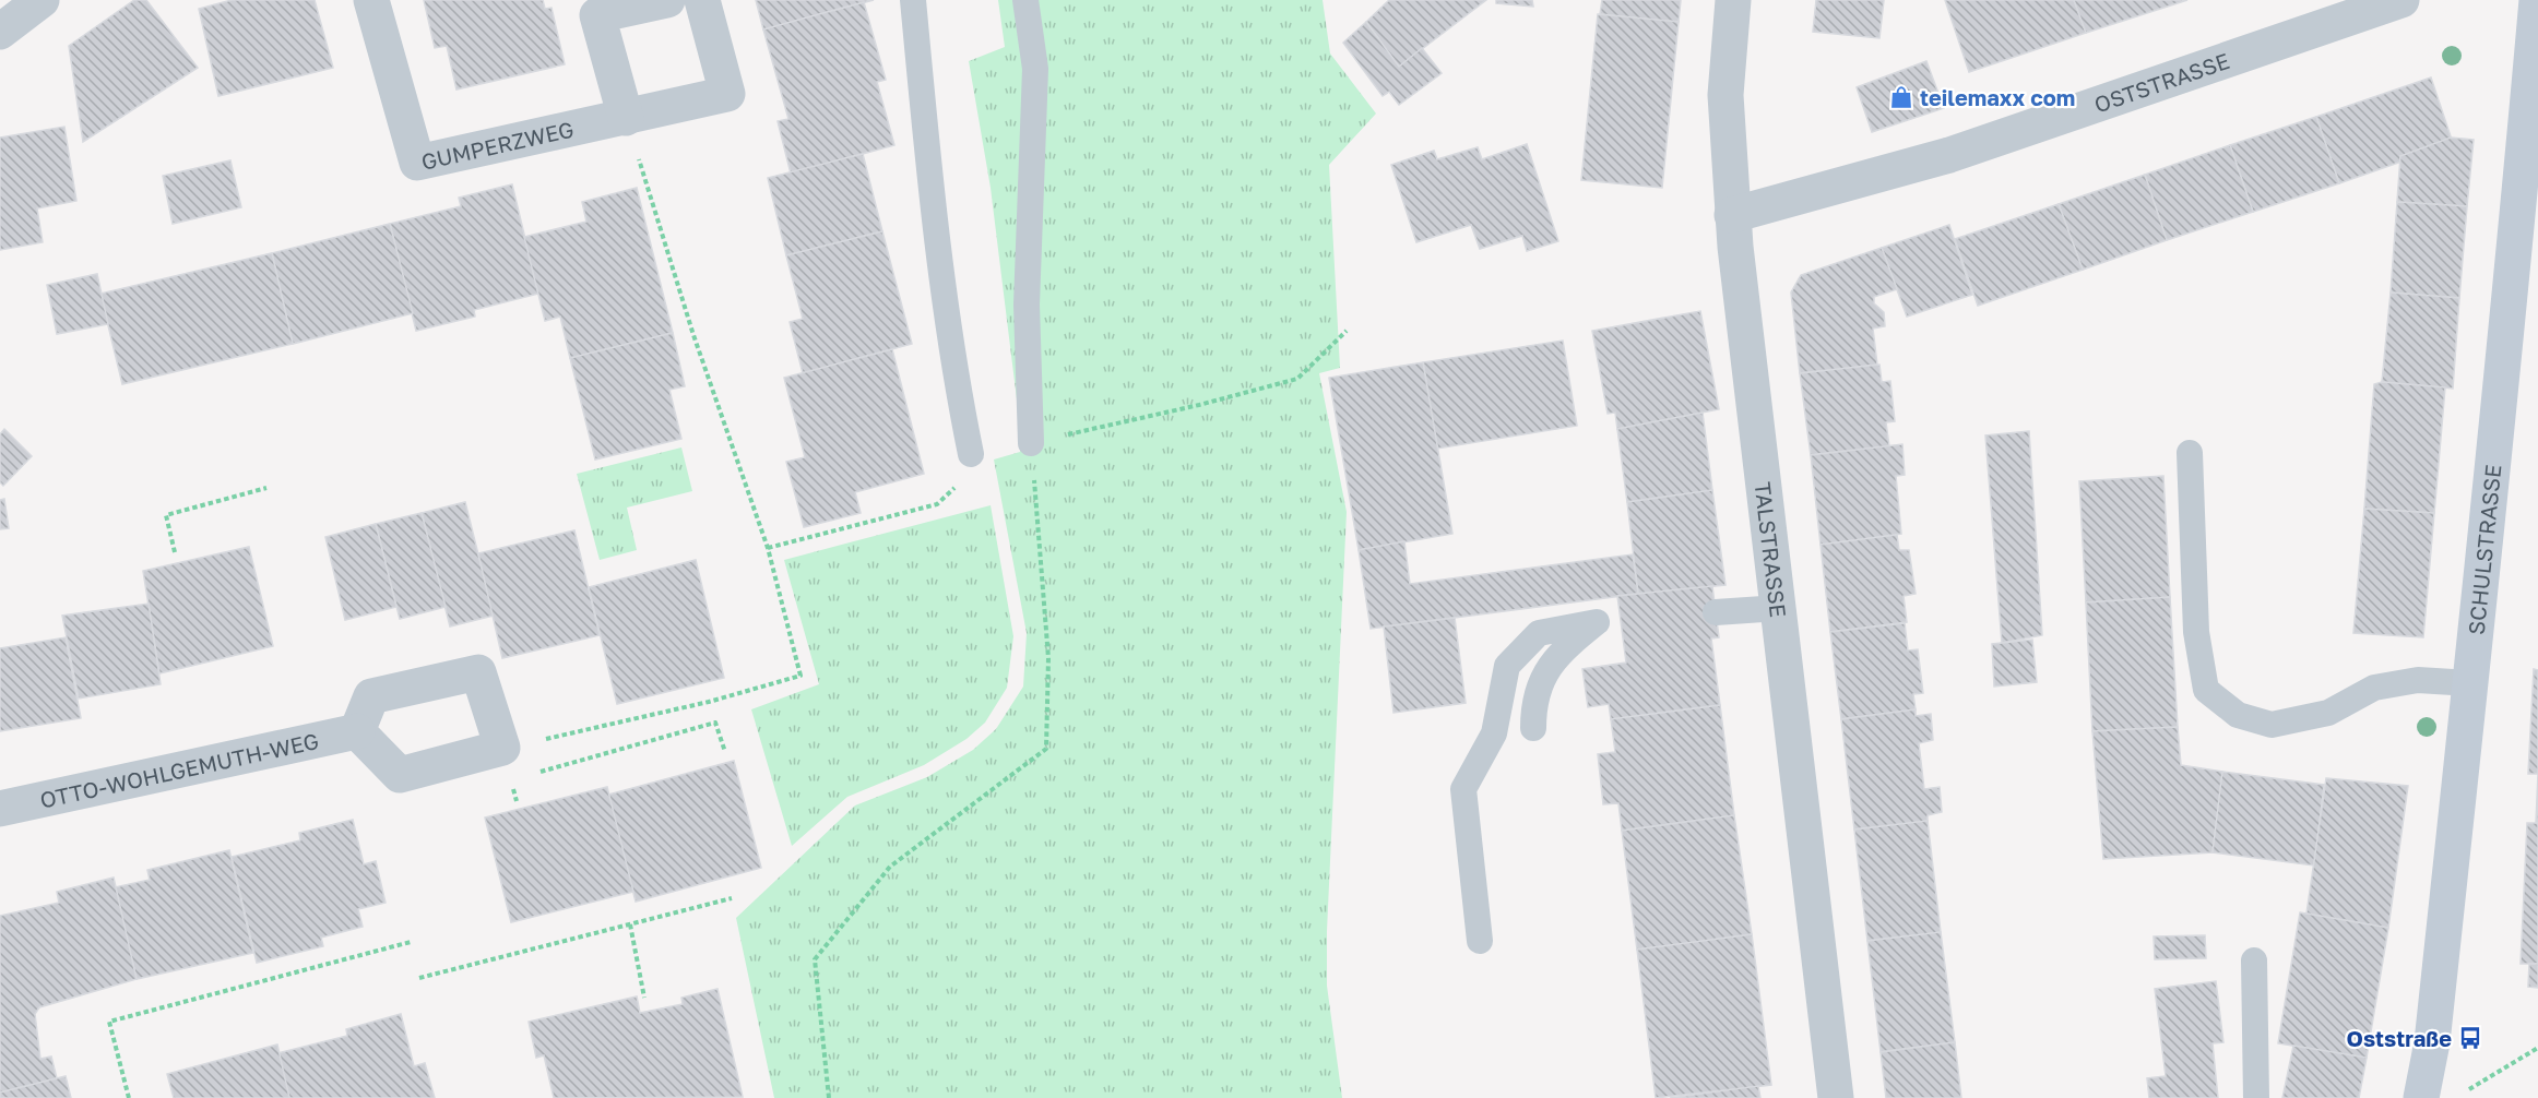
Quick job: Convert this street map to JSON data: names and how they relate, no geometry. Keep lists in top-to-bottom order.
{
  "streets": {
    "main road": ["SCHULSTRASSE"],
    "street": [
      "OSTSTRASSE",
      "GUMPERZWEG",
      "TALSTRASSE",
      "OTTO-WOHLGEMUTH-WEG"
    ]
  },
  "crossings": [
    ["OSTSTRASSE", "TALSTRASSE"]
  ],
  "places": {
    "shop": ["teilemaxx com"],
    "bus stop": ["Oststraße"]
  }
}
